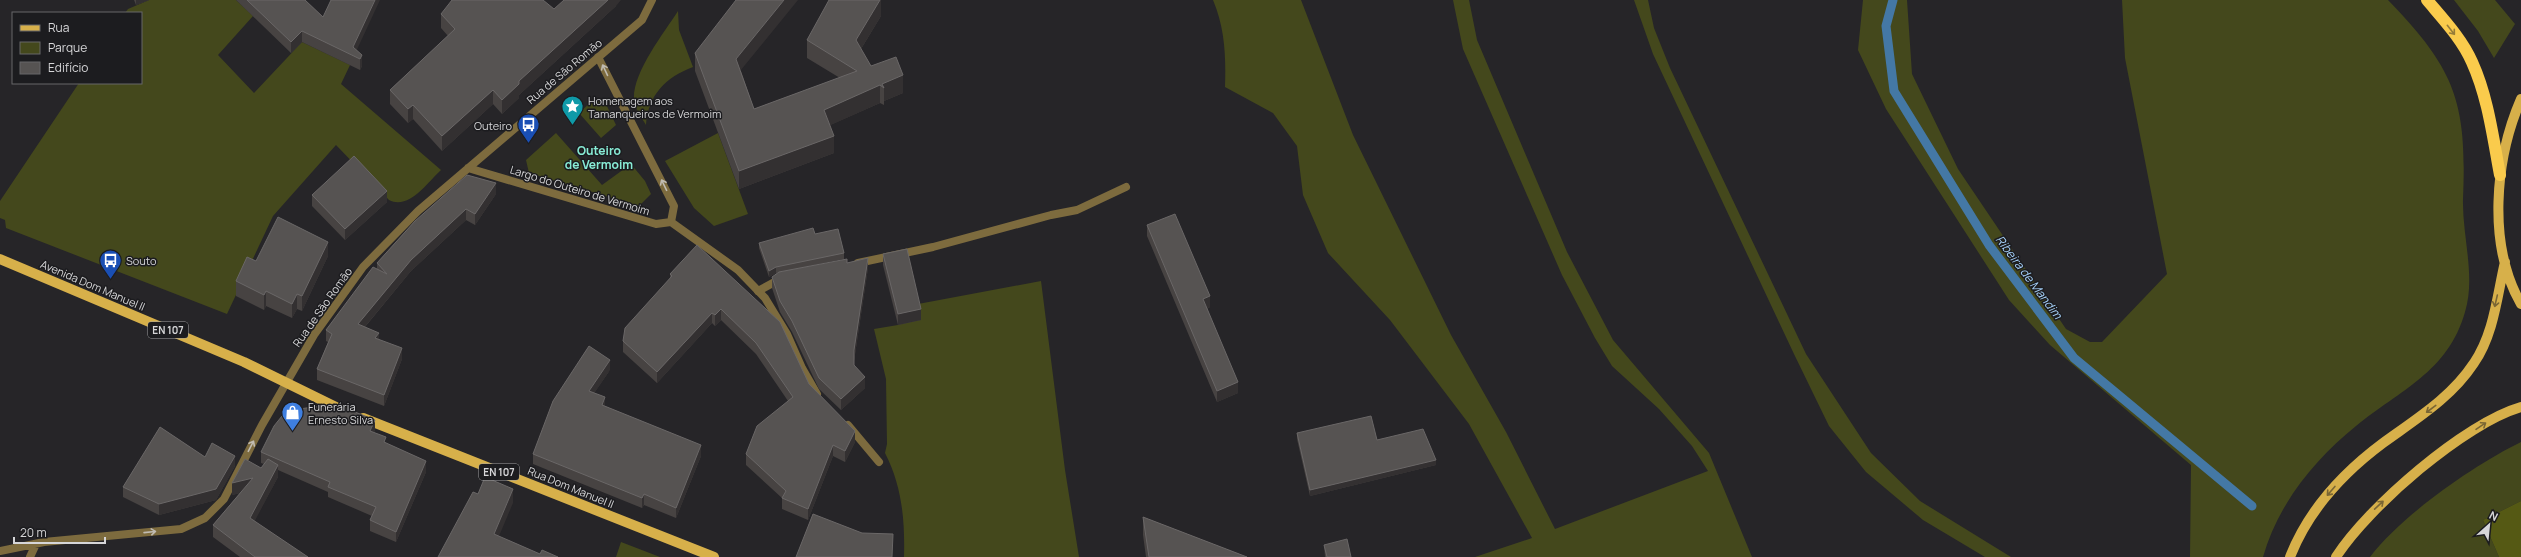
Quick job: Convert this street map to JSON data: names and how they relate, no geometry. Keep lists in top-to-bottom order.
{
  "streets": {
    "main road": ["Avenida Dom Manuel II", "EN 107", "Rua Dom Manuel II"],
    "street": ["Rua de São Romão", "Largo do Outeiro de Vermoim"]
  },
  "crossings": [
    ["Rua de São Romão", "Largo do Outeiro de Vermoim"],
    ["Rua de São Romão", "Avenida Dom Manuel II"],
    ["Rua de São Romão", "Rua Dom Manuel II"],
    ["Avenida Dom Manuel II", "Rua Dom Manuel II"]
  ],
  "districts": ["Outeiro de Vermoim"],
  "water": ["Ribeira de Mandim"],
  "places": {
    "place": ["Homenagem aos Tamanqueiros de Vermoim"],
    "bus stop": ["Outeiro", "Souto"],
    "shop": ["Funerária Ernesto Silva"]
  },
  "legend": ["Rua", "Parque", "Edifício"],
  "scale_bar": "20 m",
  "north": "top right"
}
